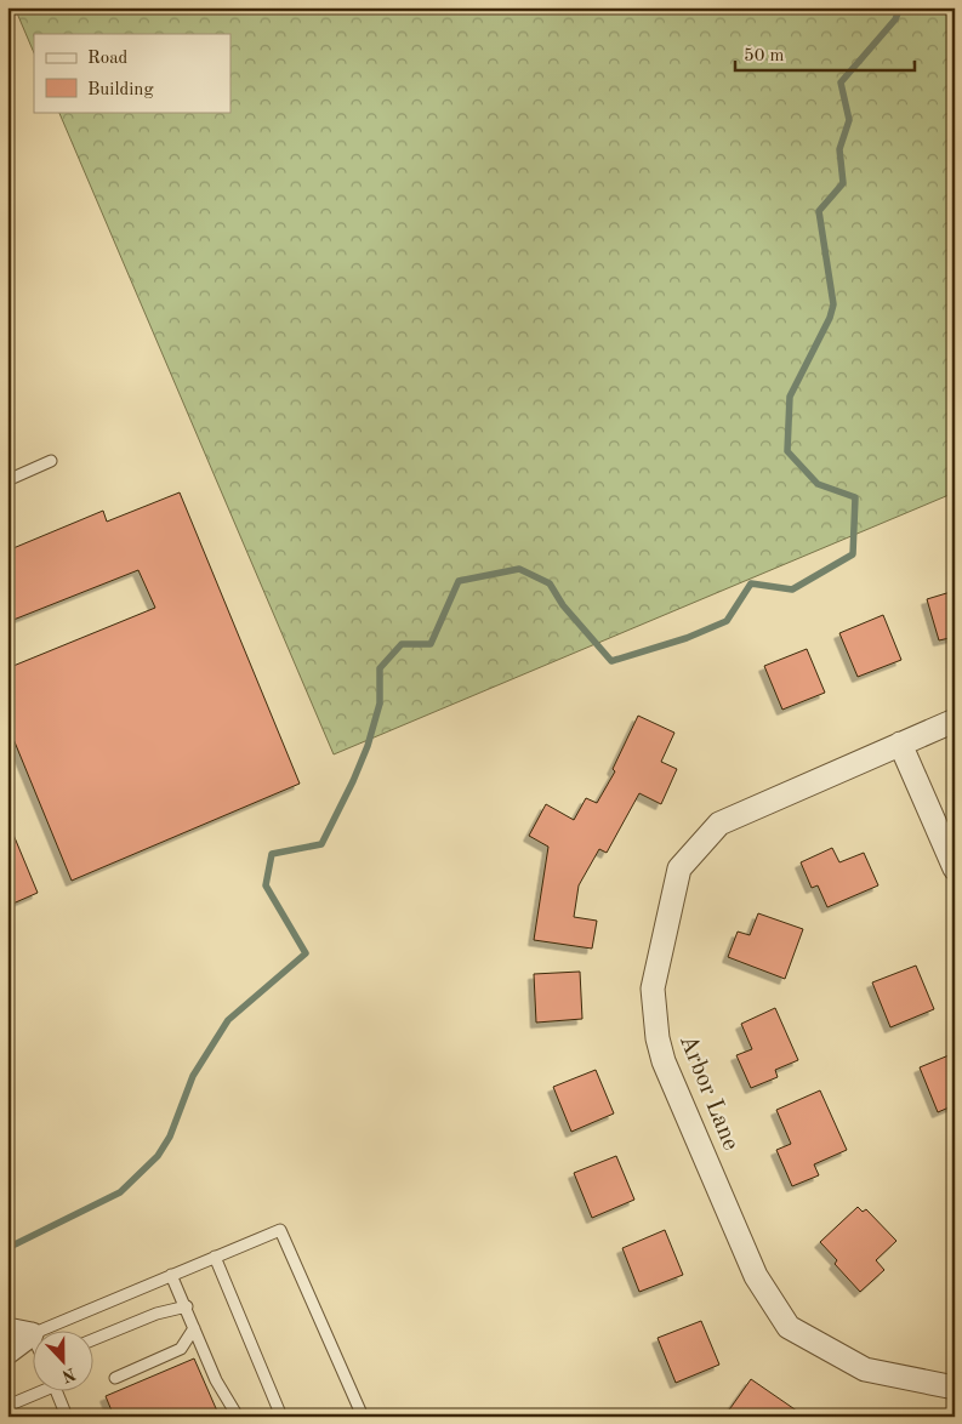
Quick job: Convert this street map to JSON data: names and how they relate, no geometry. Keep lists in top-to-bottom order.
{
  "streets": {
    "street": ["Arbor Lane"]
  },
  "legend": ["Road", "Building"],
  "scale_bar": "50 m",
  "north": "bottom"
}
